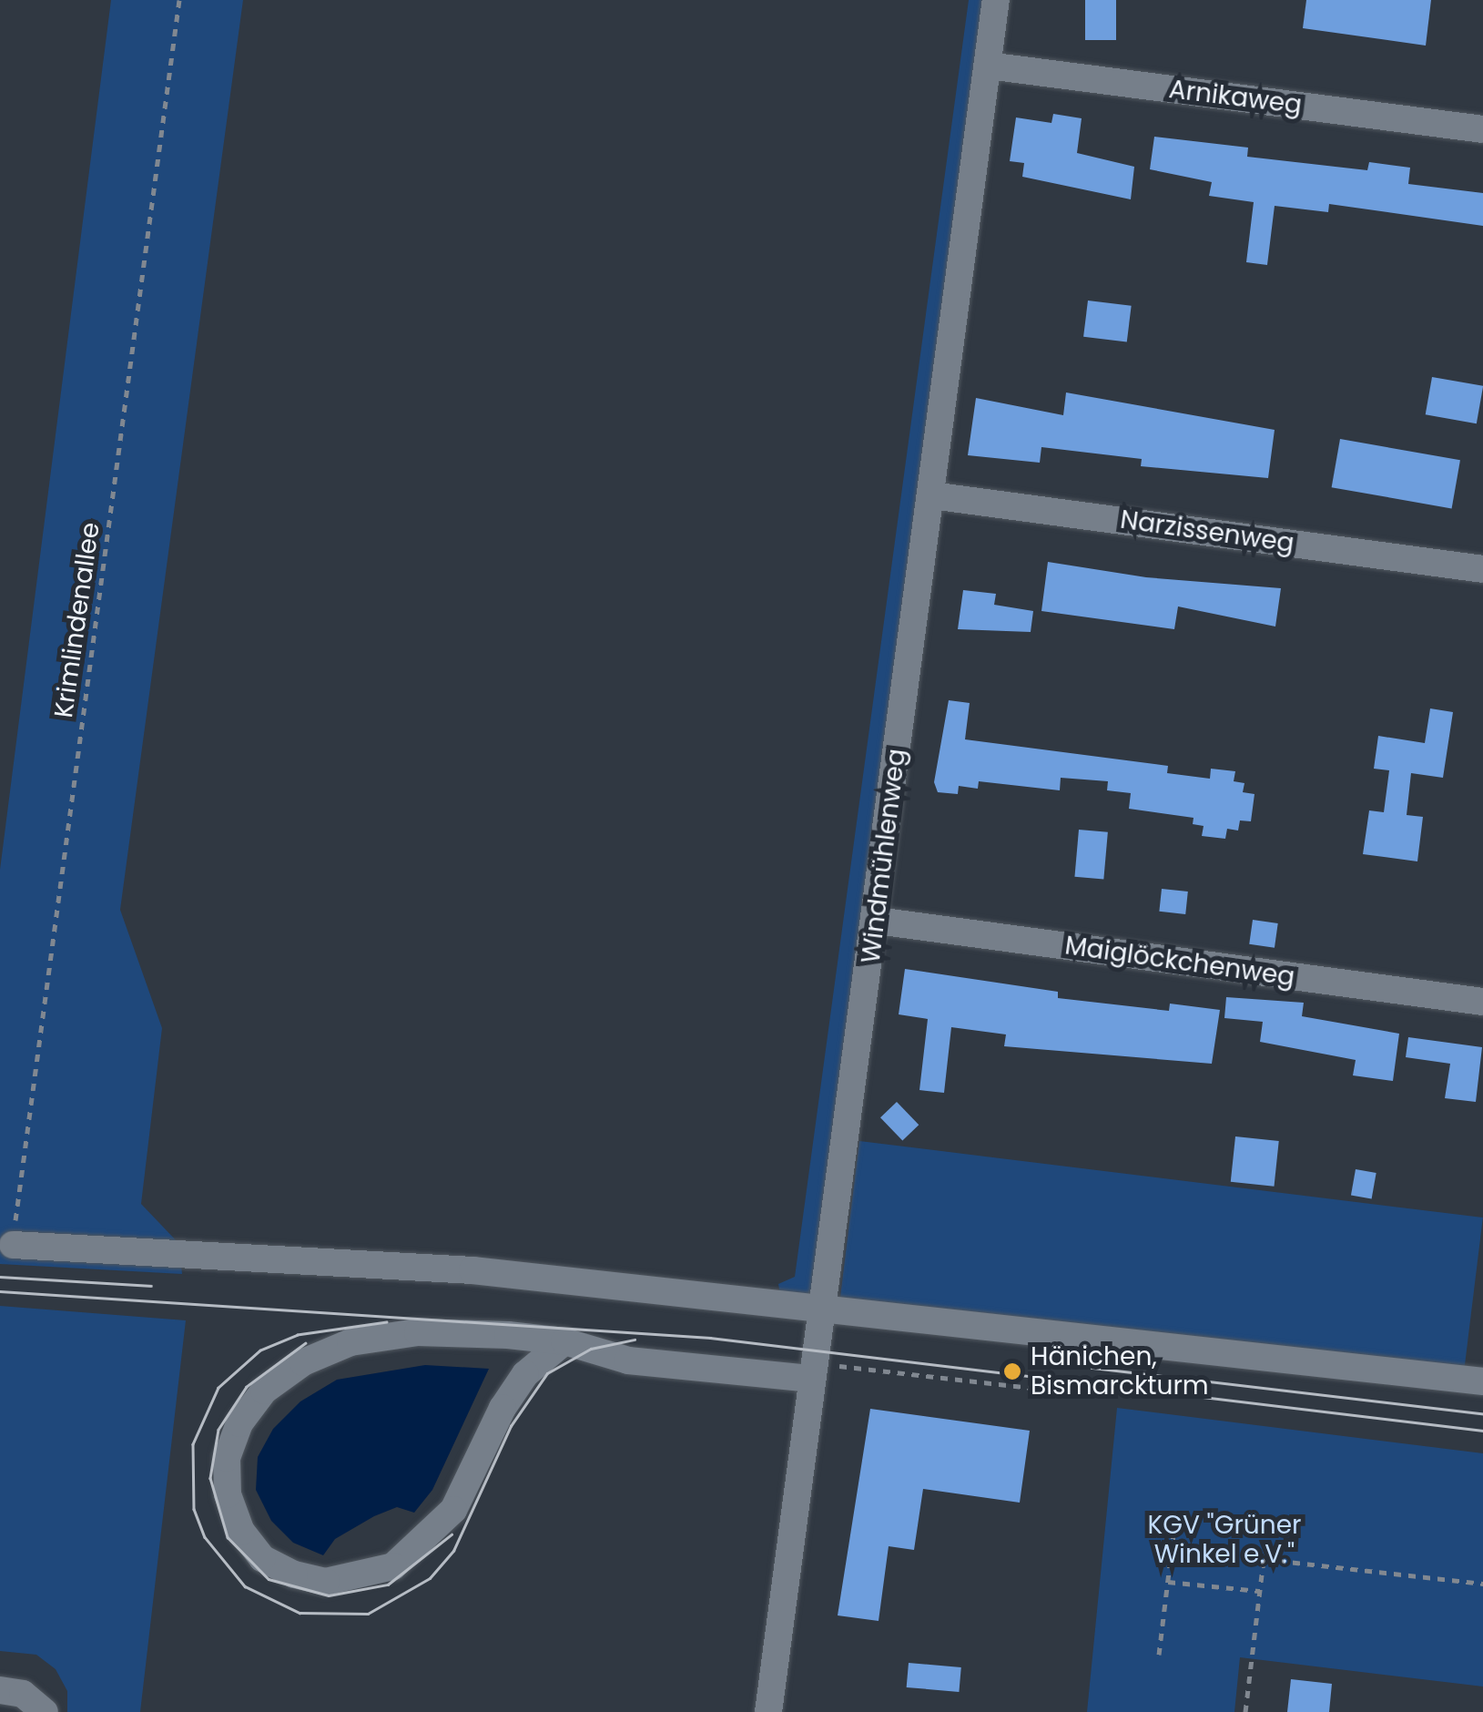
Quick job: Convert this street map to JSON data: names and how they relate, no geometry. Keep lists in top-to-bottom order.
{
  "streets": {
    "street": [
      "Arnikaweg",
      "Narzissenweg",
      "Windmühlenweg",
      "Maiglöckchenweg"
    ],
    "path": ["Krimlindenallee"]
  },
  "crossings": [
    ["Arnikaweg", "Windmühlenweg"],
    ["Narzissenweg", "Windmühlenweg"],
    ["Windmühlenweg", "Maiglöckchenweg"]
  ],
  "parks": ["KGV \"Grüner Winkel e.V.\""],
  "places": ["Hänichen, Bismarckturm"]
}
